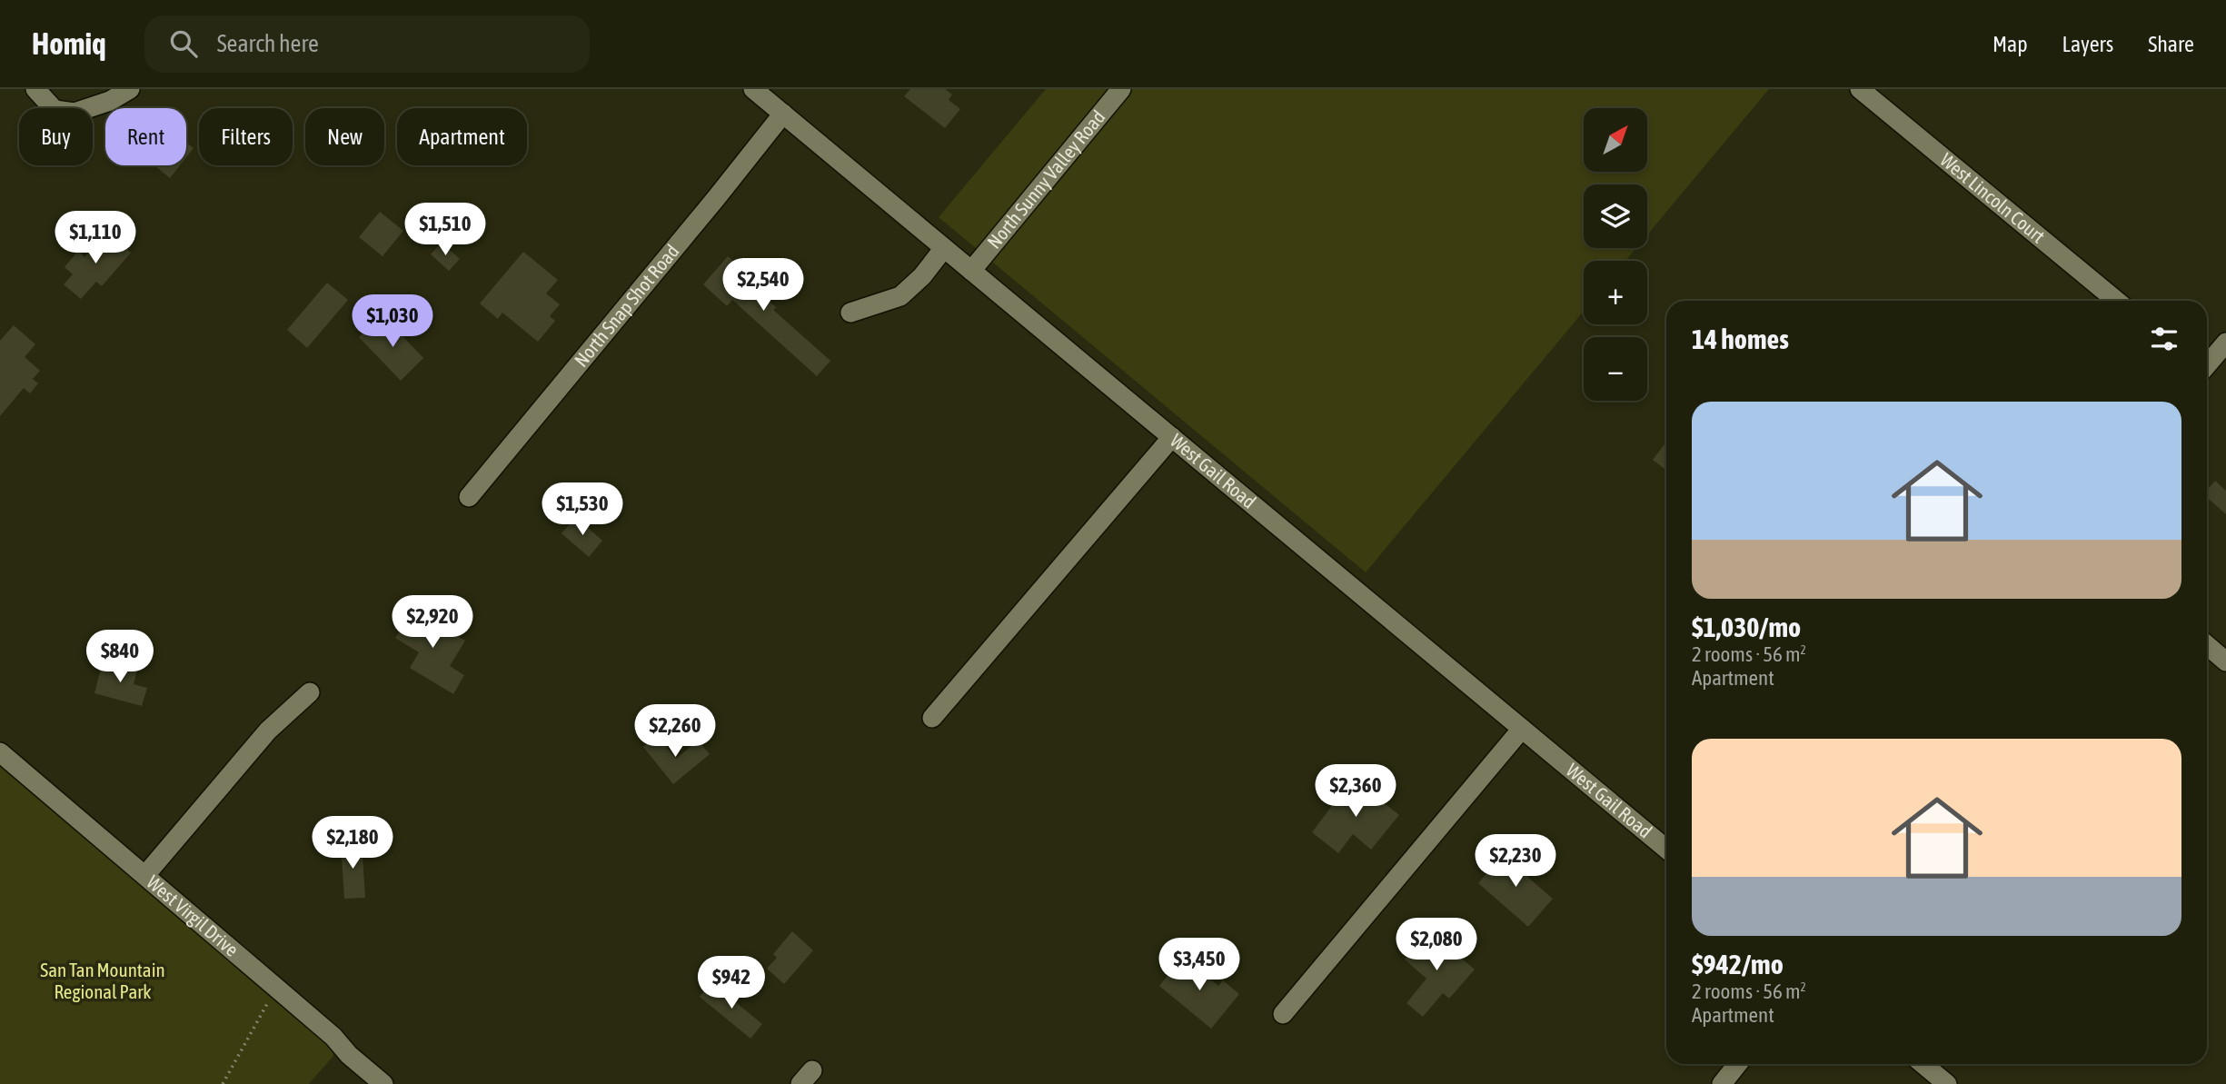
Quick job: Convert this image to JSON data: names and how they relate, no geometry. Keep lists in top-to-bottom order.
{
  "streets": {
    "street": [
      "North Sunny Valley Road",
      "West Lincoln Court",
      "North Snap Shot Road",
      "West Gail Road",
      "West Virgil Drive"
    ]
  },
  "crossings": [
    ["North Sunny Valley Road", "West Gail Road"],
    ["North Snap Shot Road", "West Gail Road"]
  ],
  "parks": ["San Tan Mountain Regional Park"],
  "north": "top right",
  "page": {
    "header": "Homiq",
    "search": "Search here",
    "nav": ["Map", "Layers", "Share"],
    "map_buttons": ["+", "−"],
    "chip": [
      "Buy",
      "Rent",
      "Filters",
      "New",
      "Apartment"
    ],
    "price": [
      "$1,510",
      "$1,110",
      "$2,540",
      "$1,030",
      "$1,530",
      "$2,920",
      "$840",
      "$2,260",
      "$2,360",
      "$2,180",
      "$2,230",
      "$2,080",
      "$3,450",
      "$942"
    ],
    "heading": "14 homes",
    "list": [
      {
        "name": "$1,030/mo",
        "note": "2 rooms · 56 m² · Apartment"
      },
      {
        "name": "$942/mo",
        "note": "2 rooms · 56 m² · Apartment"
      }
    ]
  }
}
